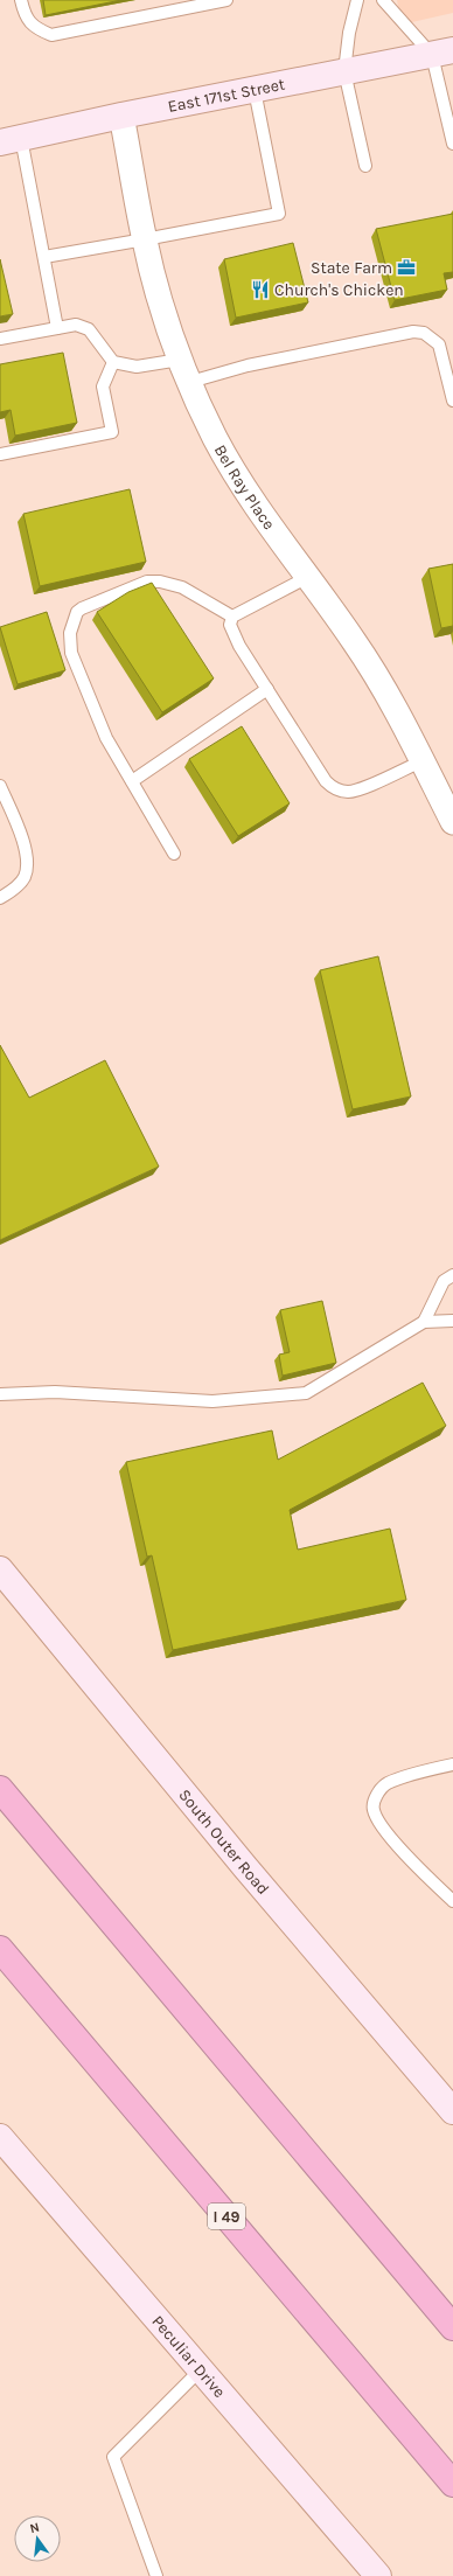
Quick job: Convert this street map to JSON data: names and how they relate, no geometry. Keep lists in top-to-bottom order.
{
  "streets": {
    "highway": ["I 49"],
    "street": [
      "East 171st Street",
      "Bel Ray Place",
      "South Outer Road",
      "Peculiar Drive"
    ]
  },
  "crossings": [
    ["East 171st Street", "Bel Ray Place"]
  ],
  "places": {
    "office": ["State Farm"],
    "restaurant": ["Church's Chicken"]
  },
  "north": "top"
}
